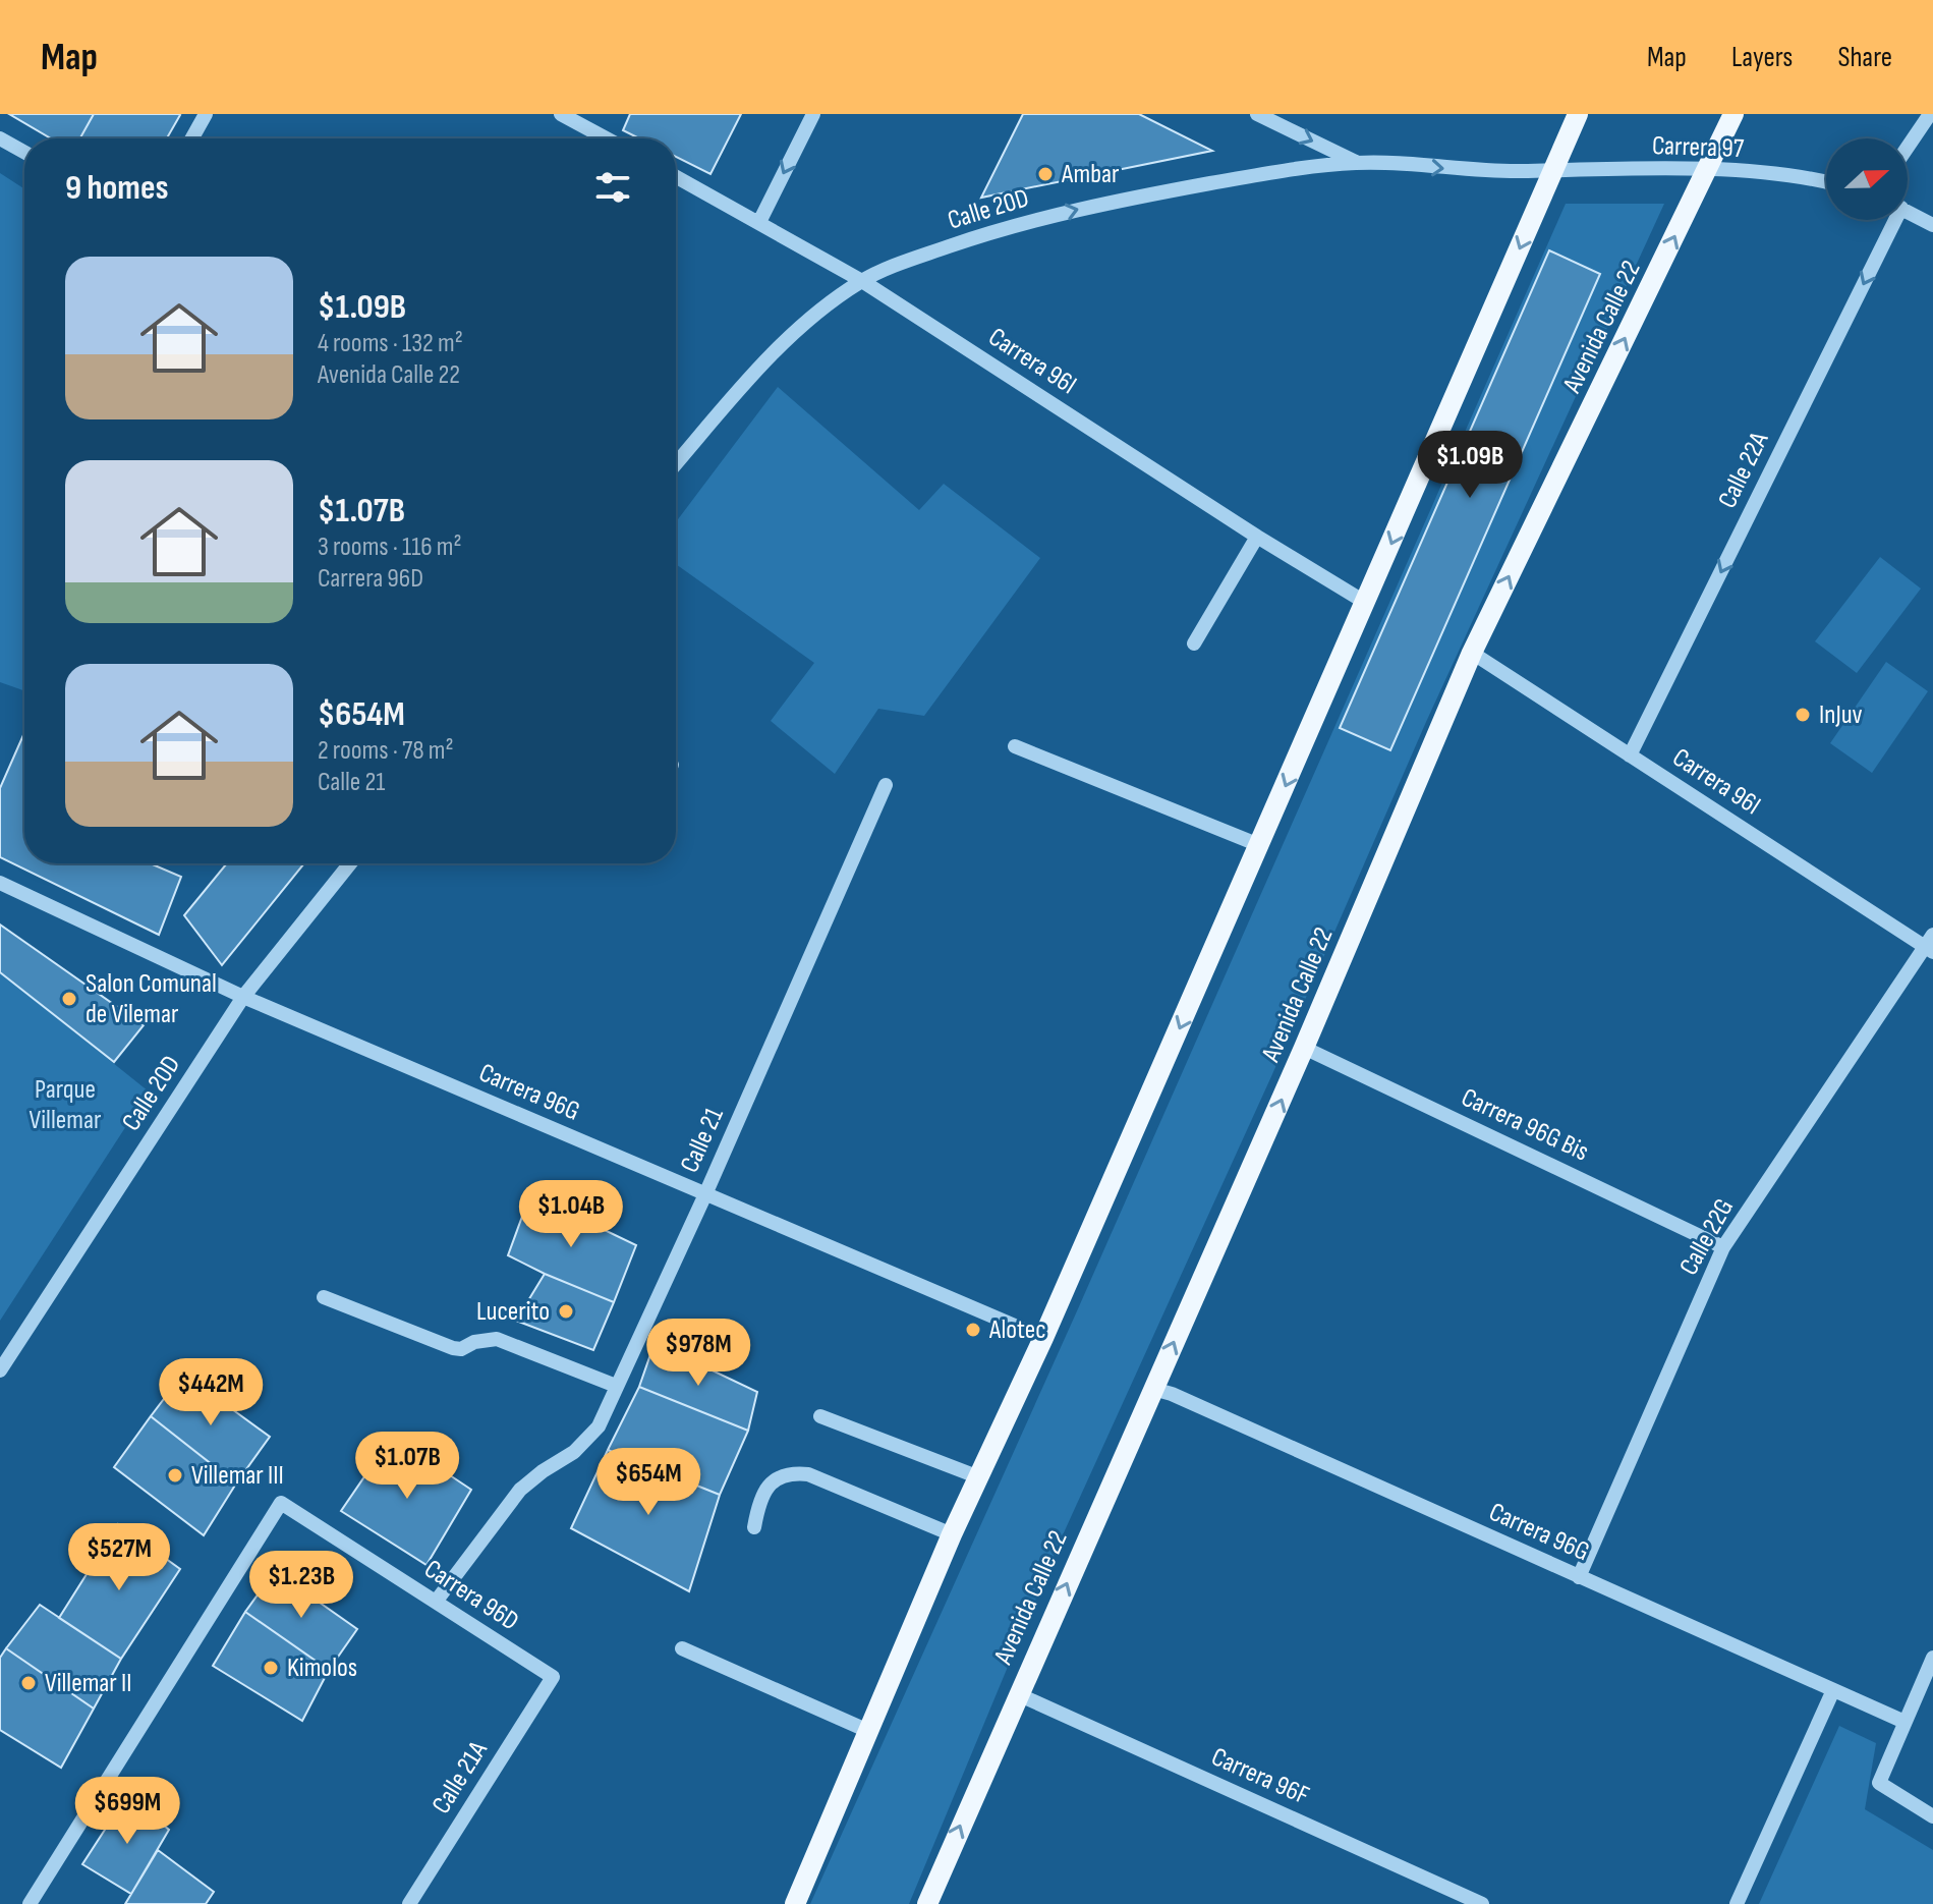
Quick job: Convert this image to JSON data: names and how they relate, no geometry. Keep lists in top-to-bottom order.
{
  "streets": {
    "main road": ["Avenida Calle 22"],
    "street": [
      "Carrera 97",
      "Calle 20D",
      "Carrera 96I",
      "Calle 22A",
      "Carrera 96G",
      "Carrera 96G Bis",
      "Calle 21",
      "Calle 22G",
      "Carrera 96D",
      "Carrera 96F",
      "Calle 21A"
    ]
  },
  "crossings": [
    ["Carrera 97", "Calle 20D"],
    ["Carrera 97", "Avenida Calle 22"],
    ["Calle 20D", "Carrera 96I"],
    ["Calle 20D", "Carrera 96G"],
    ["Avenida Calle 22", "Carrera 96I"],
    ["Avenida Calle 22", "Carrera 96G"],
    ["Avenida Calle 22", "Carrera 96G Bis"],
    ["Avenida Calle 22", "Carrera 96F"],
    ["Carrera 96I", "Calle 22A"],
    ["Carrera 96I", "Calle 22G"],
    ["Carrera 96G", "Calle 21"],
    ["Carrera 96G", "Calle 22G"],
    ["Carrera 96G Bis", "Calle 22G"],
    ["Calle 21", "Carrera 96D"],
    ["Carrera 96D", "Calle 21A"]
  ],
  "one_way": ["Calle 20D", "Calle 22A"],
  "parks": ["Parque Villemar"],
  "places": [
    "Ambar",
    "InJuv",
    "Salon Comunal de Vilemar",
    "Lucerito",
    "Alotec",
    "Villemar III",
    "Kimolos",
    "Villemar II"
  ],
  "north": "right",
  "page": {
    "header": "Map",
    "nav": ["Map", "Layers", "Share"],
    "heading": "9 homes",
    "list": [
      {
        "name": "$1.09B",
        "note": "4 rooms · 132 m² · Avenida Calle 22"
      },
      {
        "name": "$1.07B",
        "note": "3 rooms · 116 m² · Carrera 96D"
      },
      {
        "name": "$654M",
        "note": "2 rooms · 78 m² · Calle 21"
      }
    ],
    "price": [
      "$1.09B",
      "$1.04B",
      "$978M",
      "$442M",
      "$1.07B",
      "$654M",
      "$527M",
      "$1.23B",
      "$699M"
    ]
  }
}
